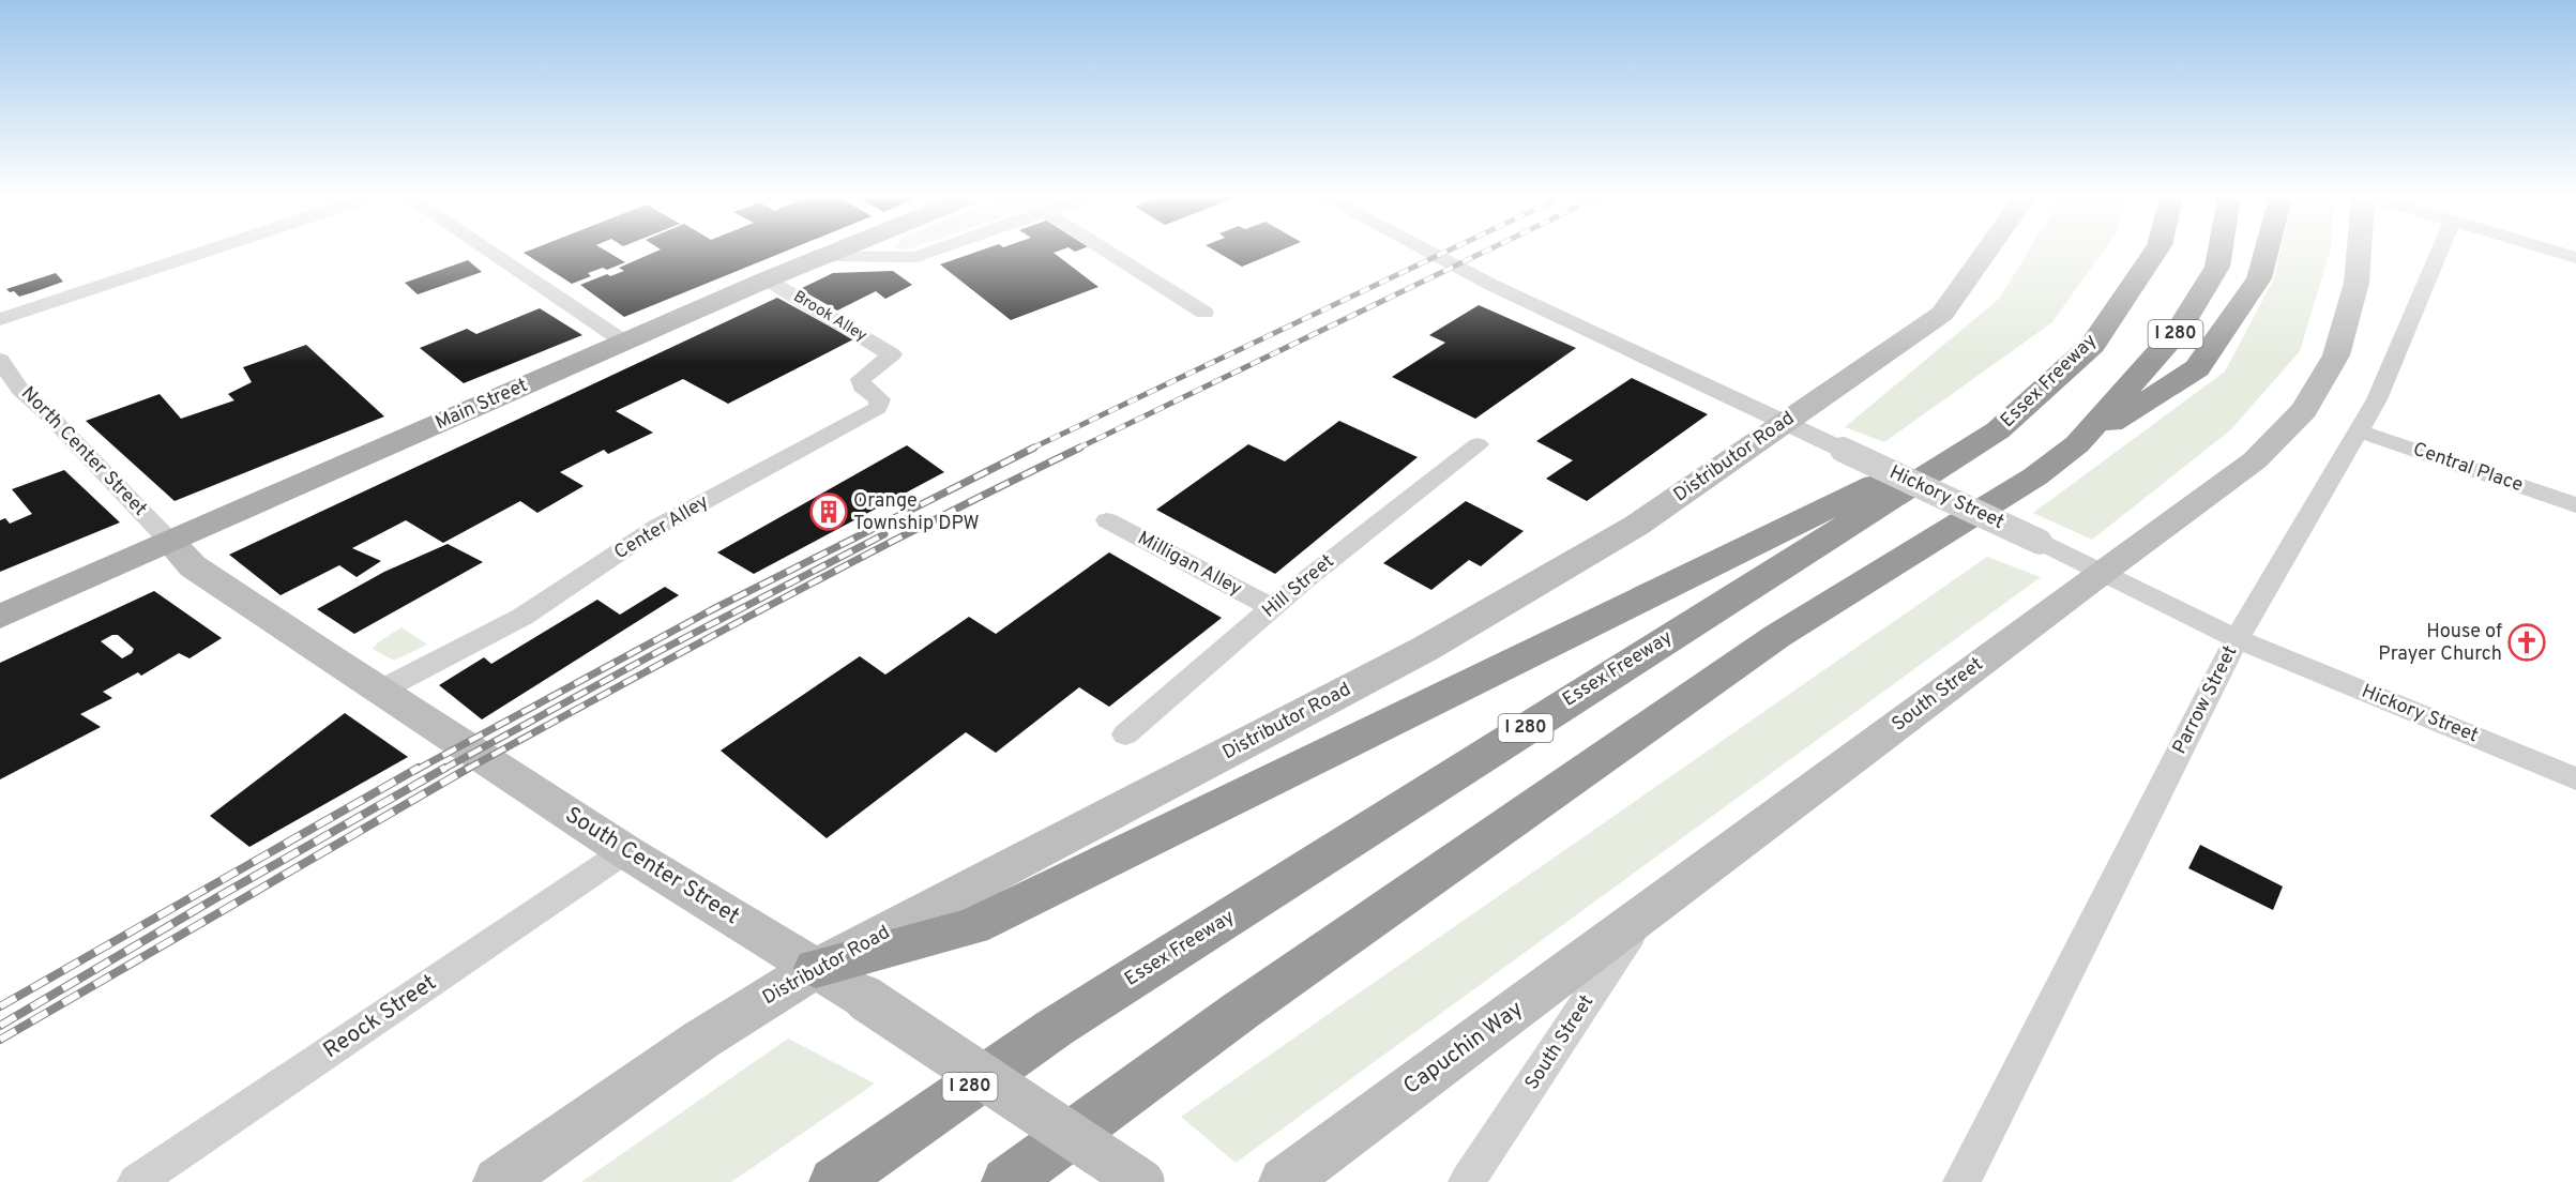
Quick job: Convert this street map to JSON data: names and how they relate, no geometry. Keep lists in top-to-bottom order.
{
  "streets": {
    "highway": ["I 280", "Essex Freeway"],
    "main road": [
      "Main Street",
      "Distributor Road",
      "South Street",
      "South Center Street",
      "Capuchin Way"
    ],
    "street": [
      "Brook Alley",
      "North Center Street",
      "Central Place",
      "Hickory Street",
      "Center Alley",
      "Milligan Alley",
      "Hill Street",
      "Parrow Street",
      "Reock Street"
    ]
  },
  "crossings": [
    ["Brook Alley", "Main Street"],
    ["Brook Alley", "Center Alley"],
    ["Main Street", "North Center Street"],
    ["Main Street", "South Center Street"],
    ["North Center Street", "South Center Street"],
    ["Distributor Road", "Hickory Street"],
    ["Distributor Road", "South Center Street"],
    ["Central Place", "Parrow Street"],
    ["Hickory Street", "South Street"],
    ["Hickory Street", "Parrow Street"],
    ["Center Alley", "South Center Street"],
    ["Milligan Alley", "Hill Street"],
    ["South Street", "Capuchin Way"],
    ["South Center Street", "Reock Street"]
  ],
  "places": {
    "building": ["Orange Township DPW"],
    "church": ["House of Prayer Church"]
  }
}
